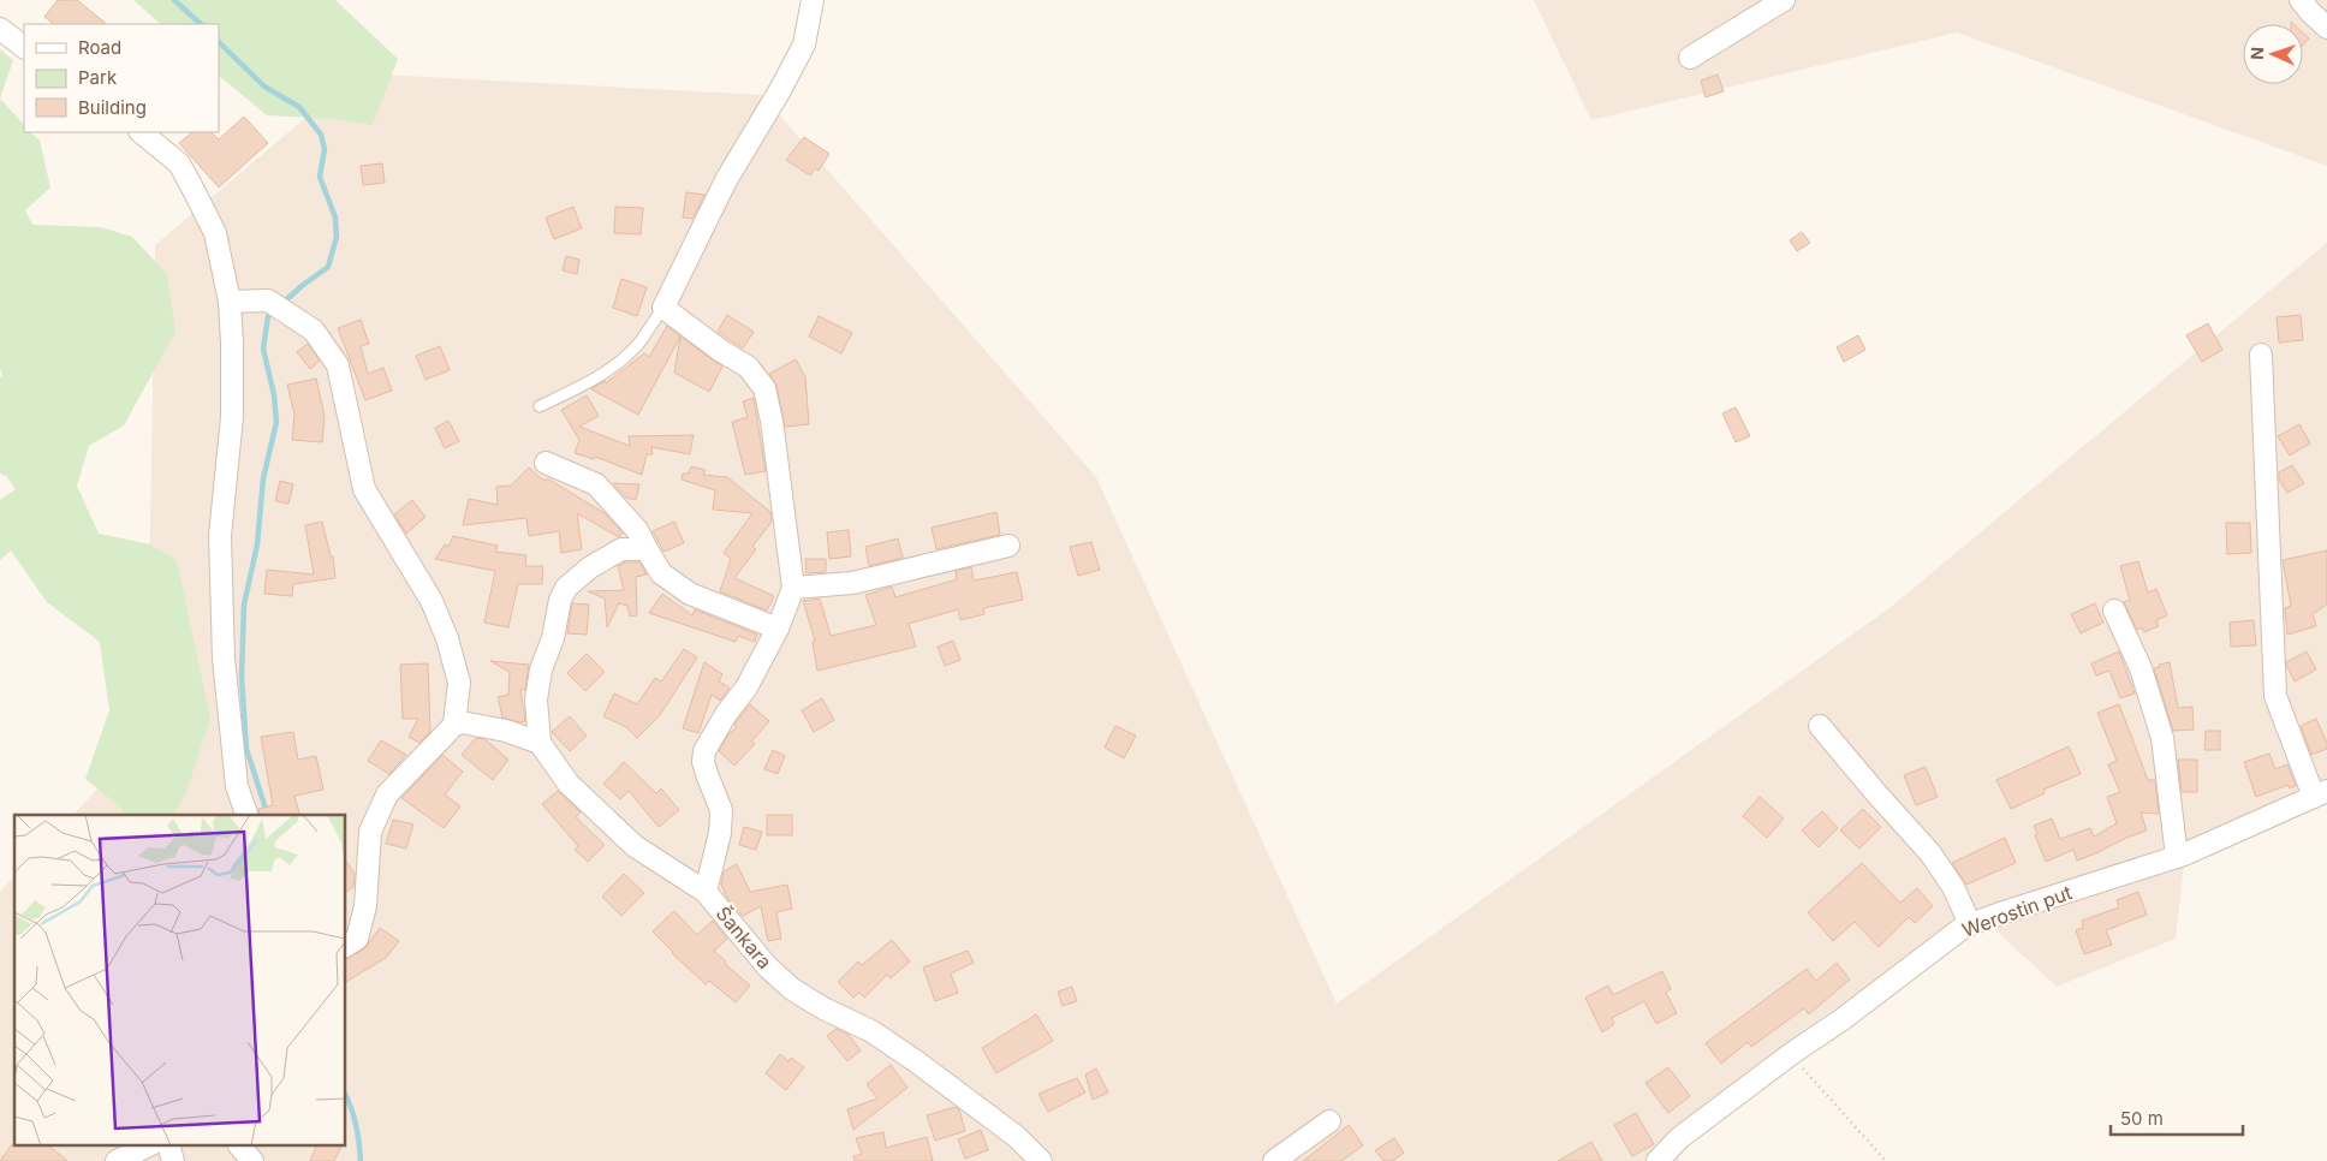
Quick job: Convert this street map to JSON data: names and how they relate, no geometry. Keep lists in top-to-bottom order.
{
  "streets": {
    "street": ["Werostin put", "Šankara"]
  },
  "legend": ["Road", "Park", "Building"],
  "scale_bar": "50 m",
  "north": "left"
}
